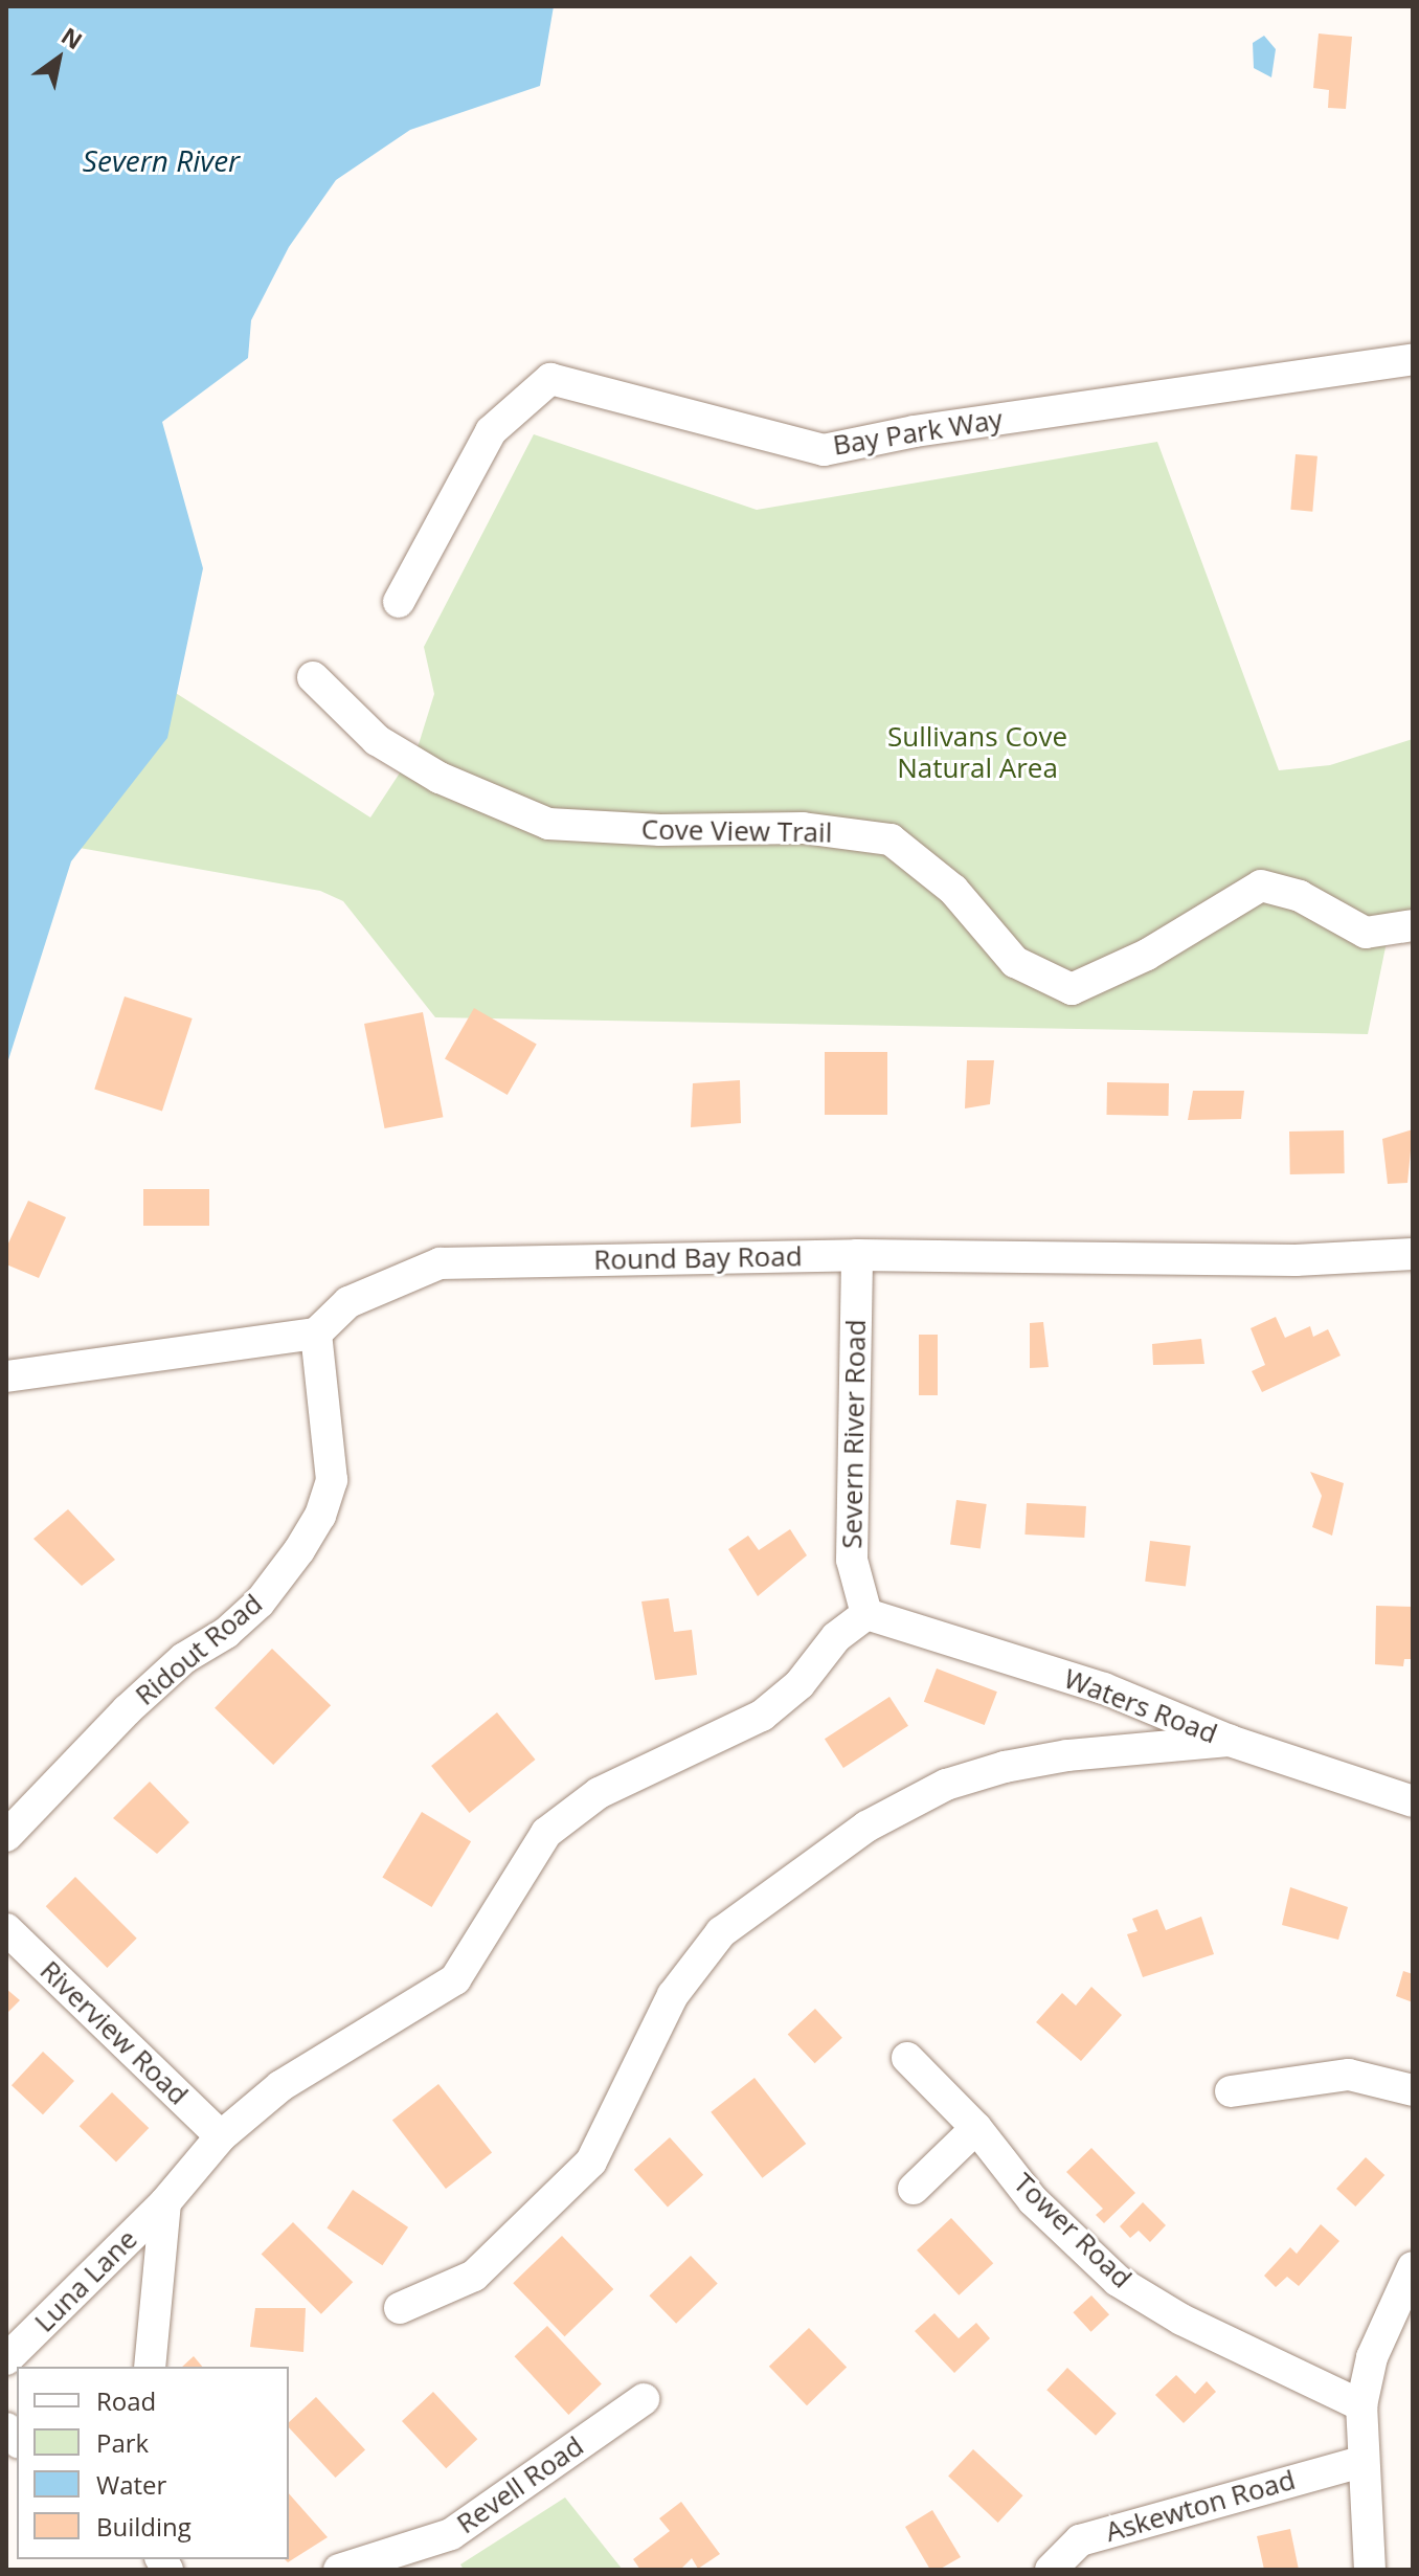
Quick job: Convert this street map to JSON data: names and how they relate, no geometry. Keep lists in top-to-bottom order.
{
  "streets": {
    "street": [
      "Bay Park Way",
      "Cove View Trail",
      "Round Bay Road",
      "Severn River Road",
      "Ridout Road",
      "Waters Road",
      "Riverview Road",
      "Tower Road",
      "Luna Lane",
      "Revell Road",
      "Askewton Road"
    ]
  },
  "crossings": [
    ["Round Bay Road", "Severn River Road"],
    ["Round Bay Road", "Ridout Road"],
    ["Severn River Road", "Waters Road"]
  ],
  "water": ["Severn River"],
  "parks": ["Sullivans Cove Natural Area"],
  "legend": [
    "Road",
    "Park",
    "Water",
    "Building"
  ],
  "north": "top right"
}
